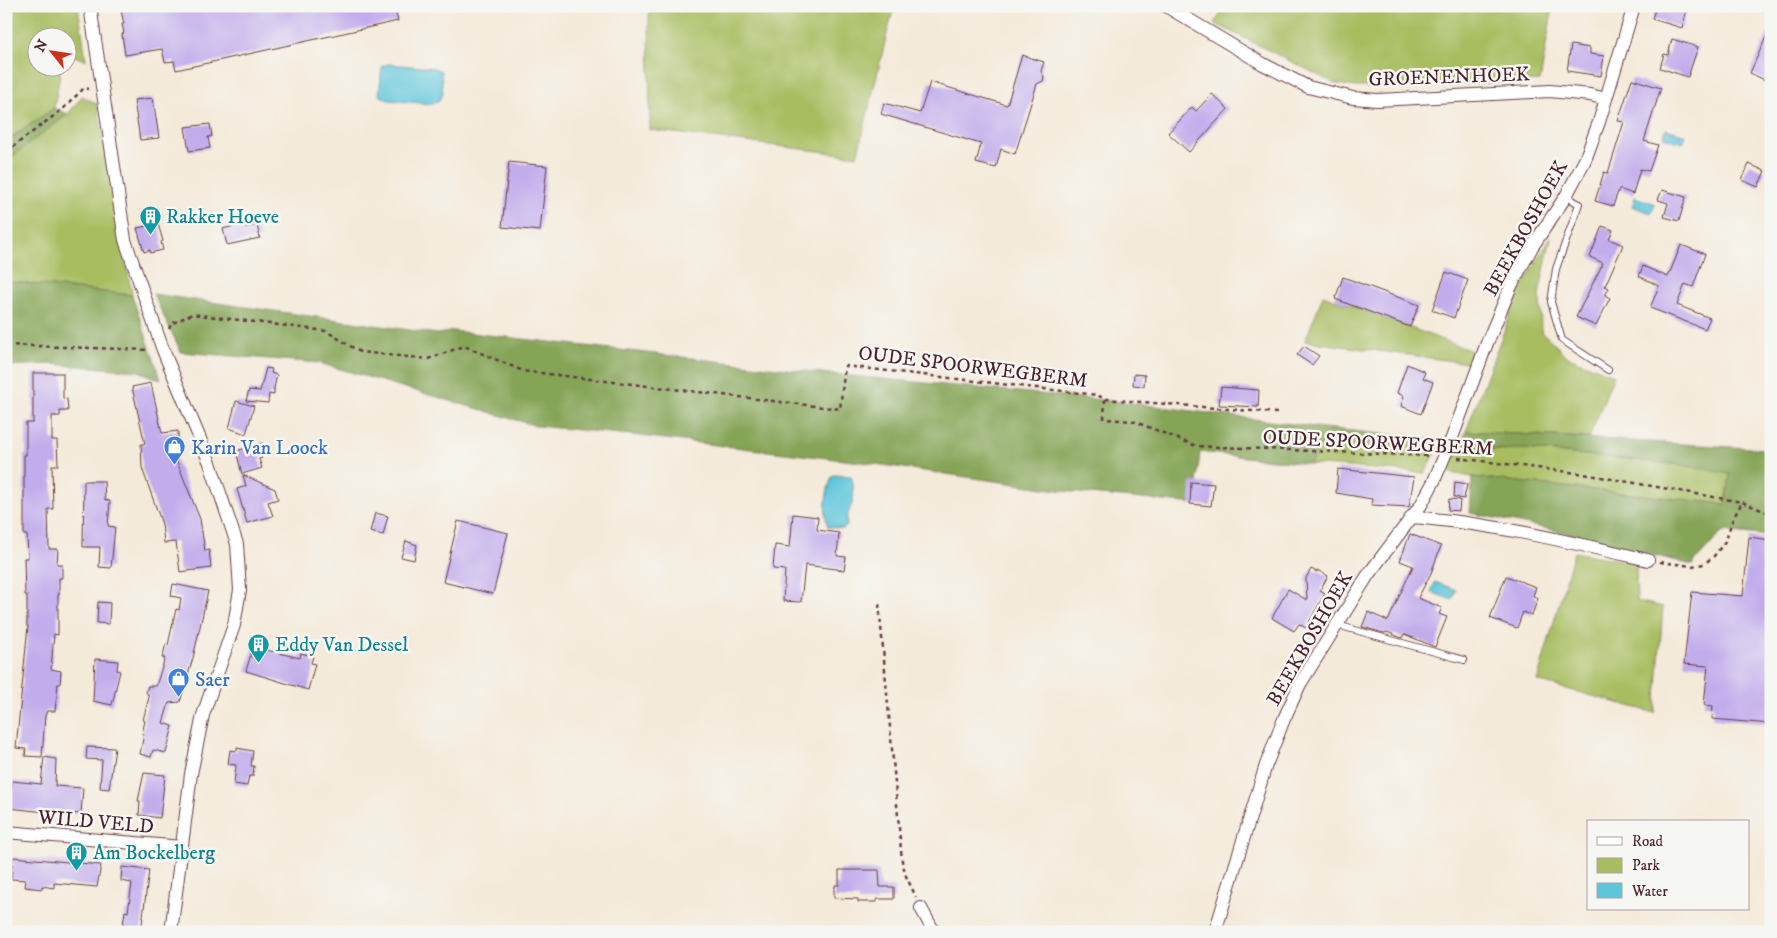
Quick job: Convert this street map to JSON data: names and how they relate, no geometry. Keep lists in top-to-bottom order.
{
  "streets": {
    "street": ["GROENENHOEK", "BEEKBOSHOEK", "WILD VELD"],
    "path": ["OUDE SPOORWEGBERM"]
  },
  "crossings": [
    ["GROENENHOEK", "BEEKBOSHOEK"],
    ["BEEKBOSHOEK", "OUDE SPOORWEGBERM"]
  ],
  "places": {
    "building": ["Rakker Hoeve", "Eddy Van Dessel", "Am Bockelberg"],
    "shop": ["Karin Van Loock", "Saer"]
  },
  "legend": ["Road", "Park", "Water"],
  "north": "top left"
}
